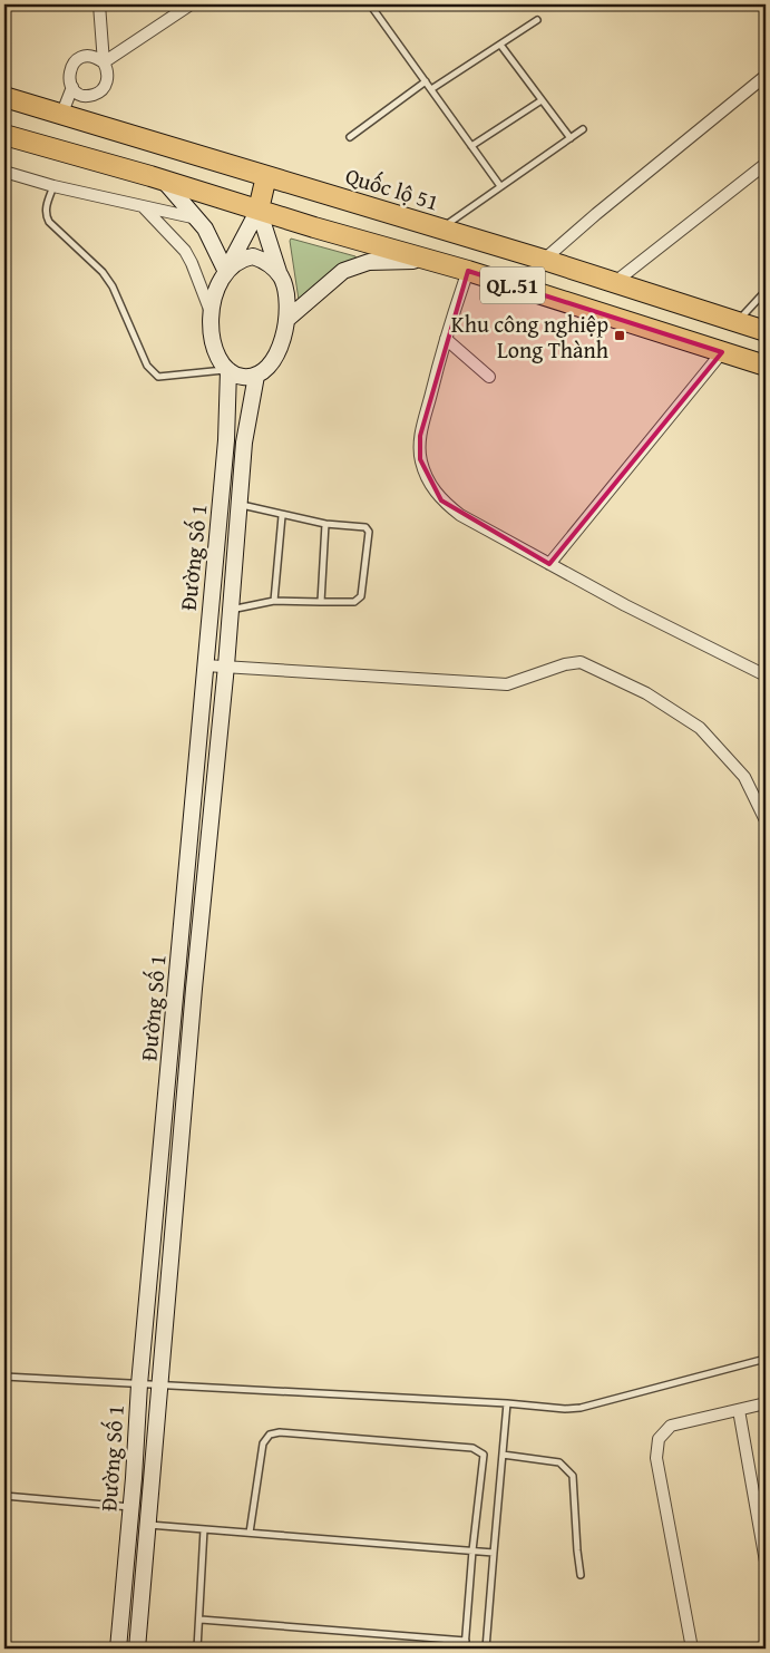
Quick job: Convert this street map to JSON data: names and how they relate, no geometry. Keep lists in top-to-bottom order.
{
  "streets": {
    "highway": ["Quốc lộ 51", "QL.51"],
    "street": ["Đường Số 1"]
  },
  "places": {
    "transit": ["Khu công nghiệp Long Thành"]
  }
}
